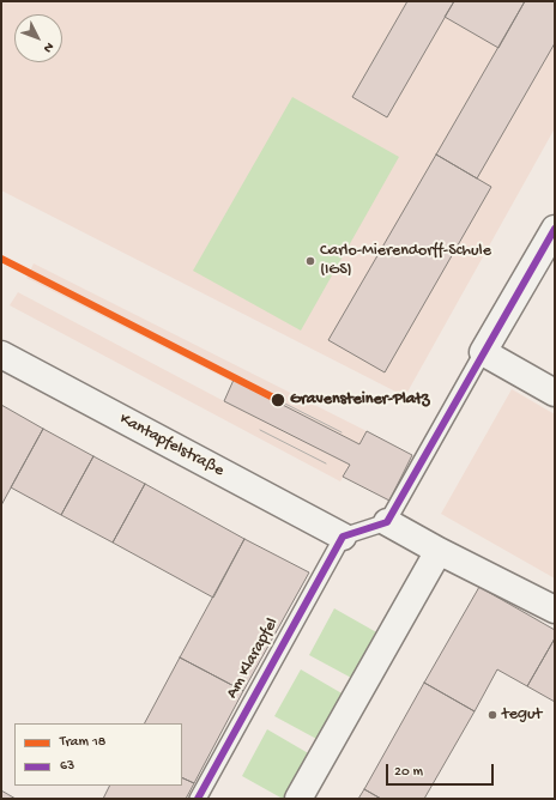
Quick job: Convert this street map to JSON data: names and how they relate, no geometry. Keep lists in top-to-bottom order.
{
  "streets": {
    "street": ["Kantapfelstraße"],
    "lane": ["Am Klarapfel"]
  },
  "crossings": [
    ["Kantapfelstraße", "Am Klarapfel"]
  ],
  "places": ["Carlo-Mierendorff-Schule (IGS)", "Gravensteiner-Platz", "tegut"],
  "lines": ["transit line 63", "tram line 18"],
  "legend": ["Tram 18", "63"],
  "scale_bar": "20 m",
  "north": "bottom right"
}
